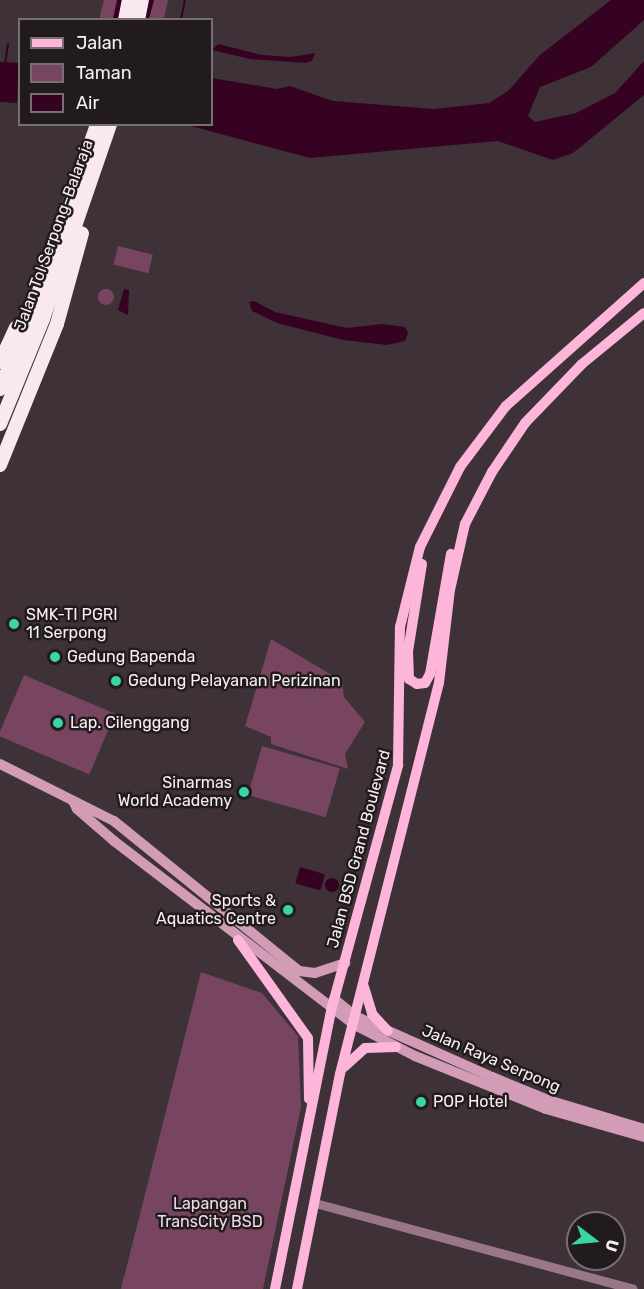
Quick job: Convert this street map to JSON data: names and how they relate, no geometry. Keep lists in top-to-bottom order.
{
  "streets": {
    "highway": ["Jalan Tol Serpong–Balaraja"],
    "main road": ["Jalan BSD Grand Boulevard", "Jalan Raya Serpong"]
  },
  "parks": ["Lapangan TransCity BSD"],
  "places": [
    "SMK-TI PGRI 11 Serpong",
    "Gedung Bapenda",
    "Gedung Pelayanan Perizinan",
    "Lap. Cilenggang",
    "Sinarmas World Academy",
    "Sports & Aquatics Centre",
    "POP Hotel"
  ],
  "legend": ["Jalan", "Taman", "Air"],
  "north": "right"
}
